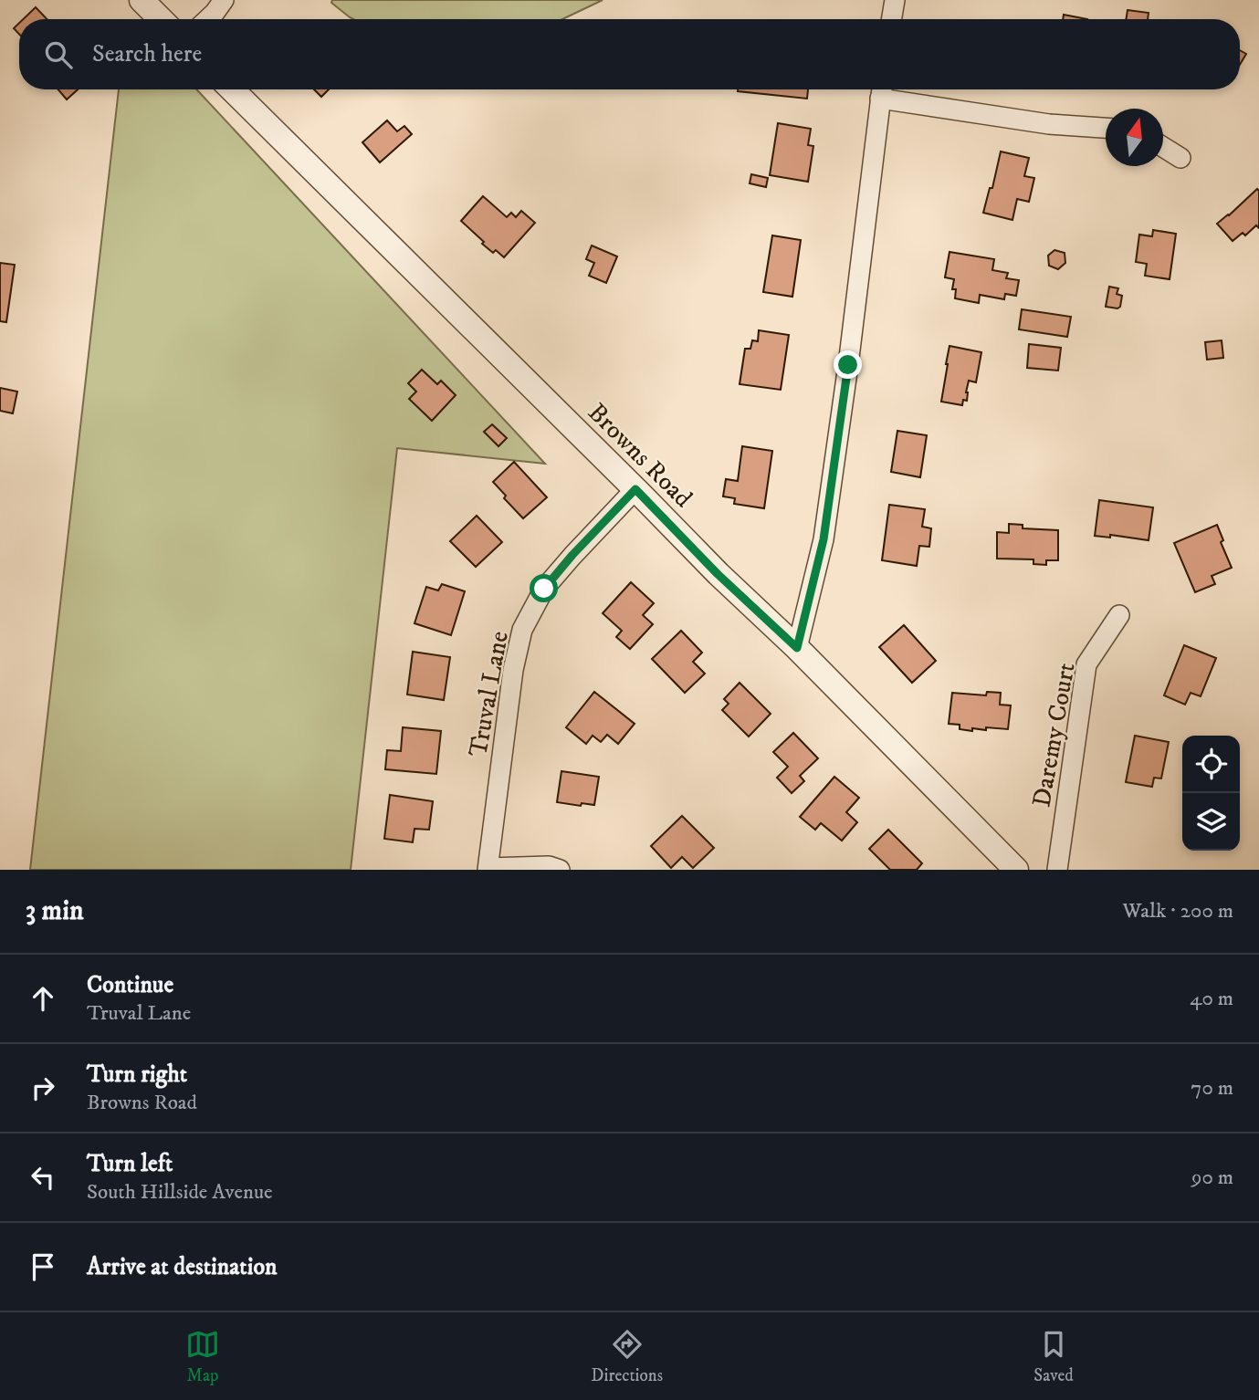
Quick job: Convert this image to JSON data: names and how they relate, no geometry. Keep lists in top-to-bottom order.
{
  "streets": {
    "street": ["Browns Road", "Truval Lane", "Daremy Court"]
  },
  "crossings": [
    ["Browns Road", "Truval Lane"]
  ],
  "north": "top",
  "page": {
    "search": "Search here",
    "heading": ["3 min", "Walk · 200 m"],
    "list": [
      ["Continue", "Truval Lane", "40 m"],
      ["Turn right", "Browns Road", "70 m"],
      ["Turn left", "South Hillside Avenue", "90 m"],
      "Arrive at destination"
    ],
    "nav": ["Map", "Directions", "Saved"]
  }
}
